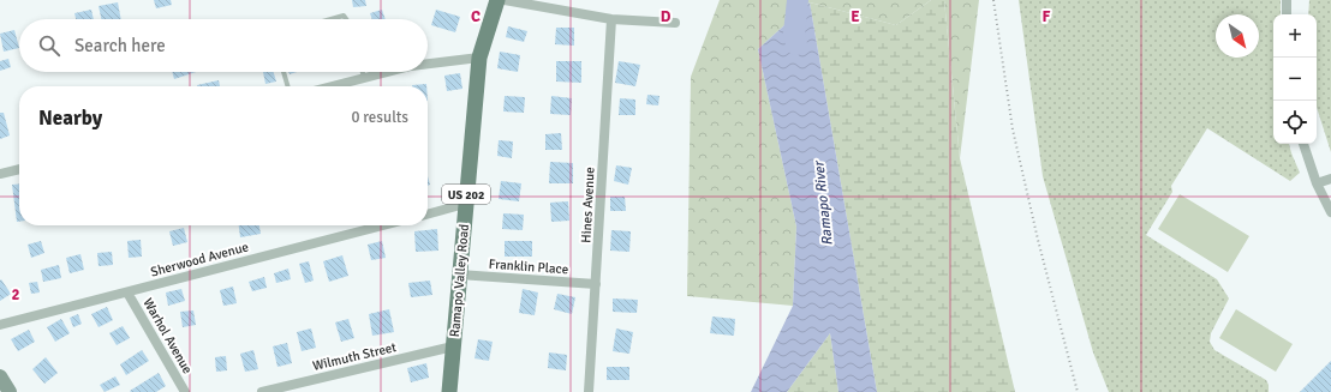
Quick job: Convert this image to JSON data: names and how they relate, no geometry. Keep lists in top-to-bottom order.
{
  "streets": {
    "main road": ["US 202", "Ramapo Valley Road"],
    "street": [
      "Hines Avenue",
      "Sherwood Avenue",
      "Franklin Place",
      "Warhol Avenue",
      "Wilmuth Street"
    ]
  },
  "crossings": [
    ["Hines Avenue", "Franklin Place"],
    ["Sherwood Avenue", "Warhol Avenue"],
    ["Franklin Place", "Ramapo Valley Road"],
    ["Ramapo Valley Road", "Wilmuth Street"]
  ],
  "water": ["Ramapo River"],
  "north": "bottom right",
  "page": {
    "map_buttons": ["+", "−"],
    "search": "Search here",
    "heading": ["Nearby", "0 results"]
  },
  "grid": {
    "columns": [
      "C",
      "D",
      "E",
      "F"
    ],
    "rows": ["2"]
  }
}
